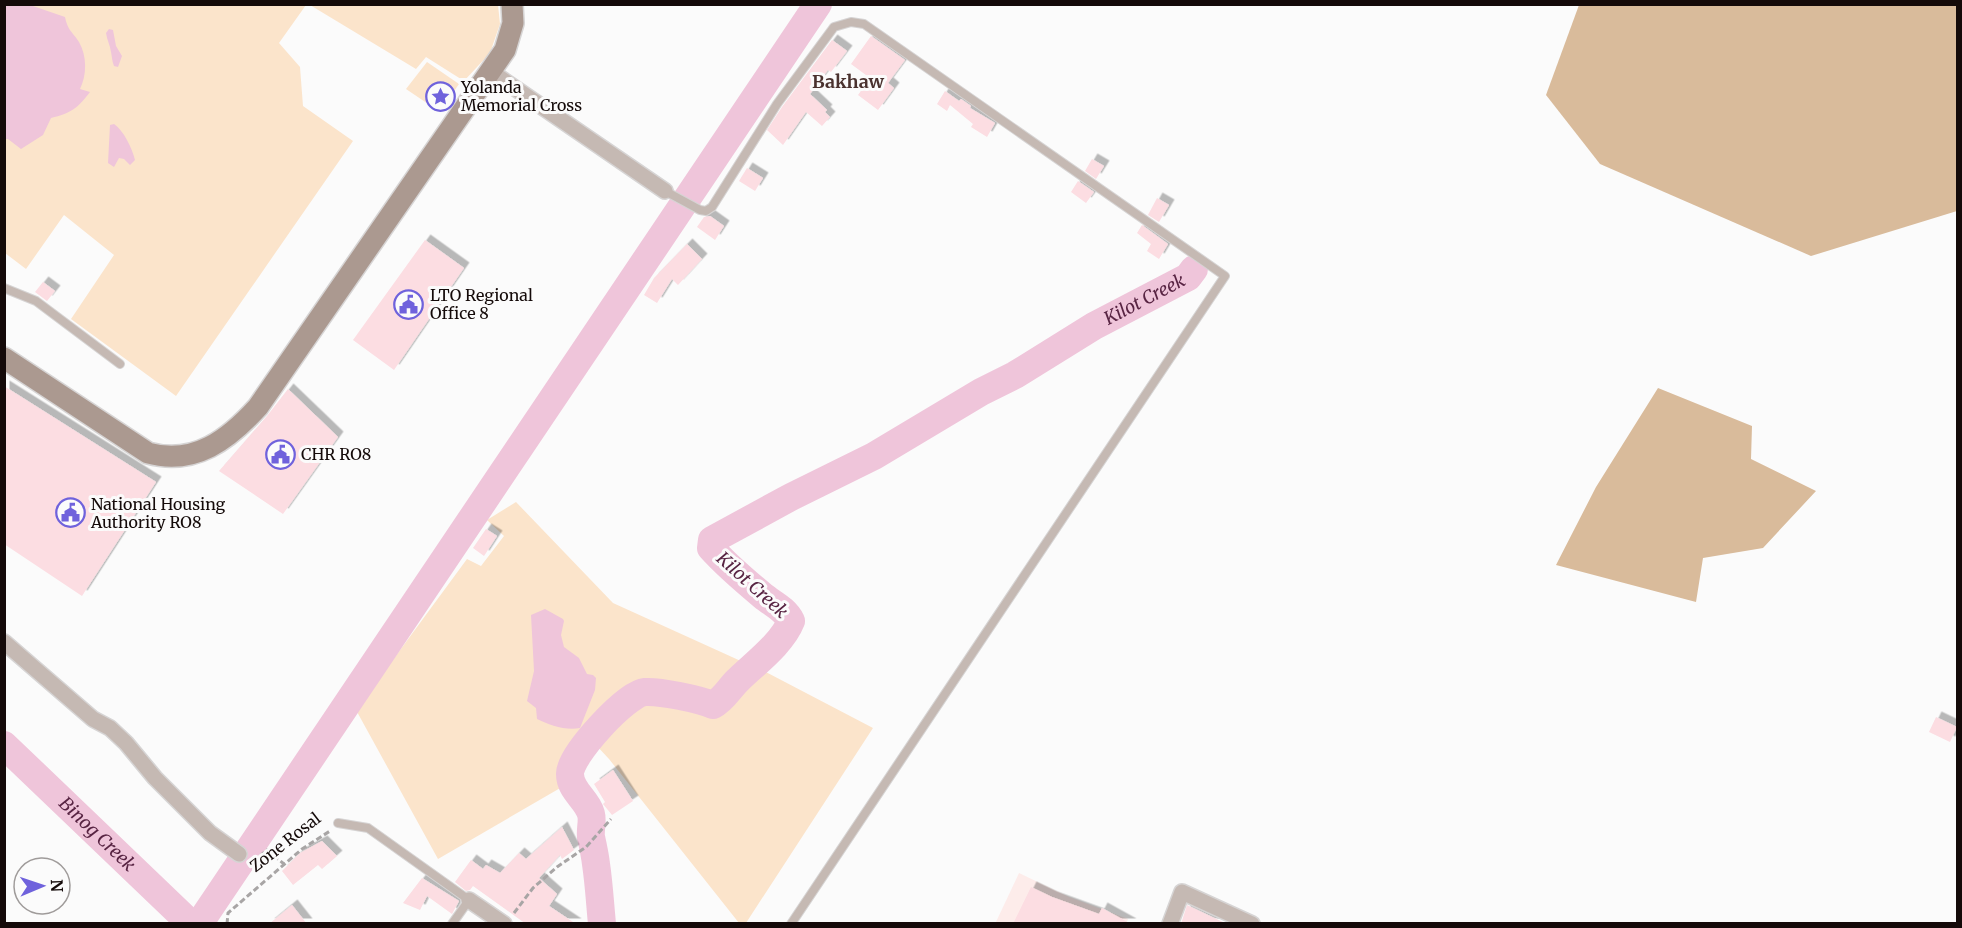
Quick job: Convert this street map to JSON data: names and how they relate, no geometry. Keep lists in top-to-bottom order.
{
  "streets": {
    "street": ["Zone Rosal"]
  },
  "districts": ["Bakhaw"],
  "water": ["Kilot Creek", "Binog Creek"],
  "places": {
    "place": ["Yolanda Memorial Cross"],
    "public building": ["LTO Regional Office 8", "CHR RO8", "National Housing Authority RO8"]
  },
  "north": "right"
}
